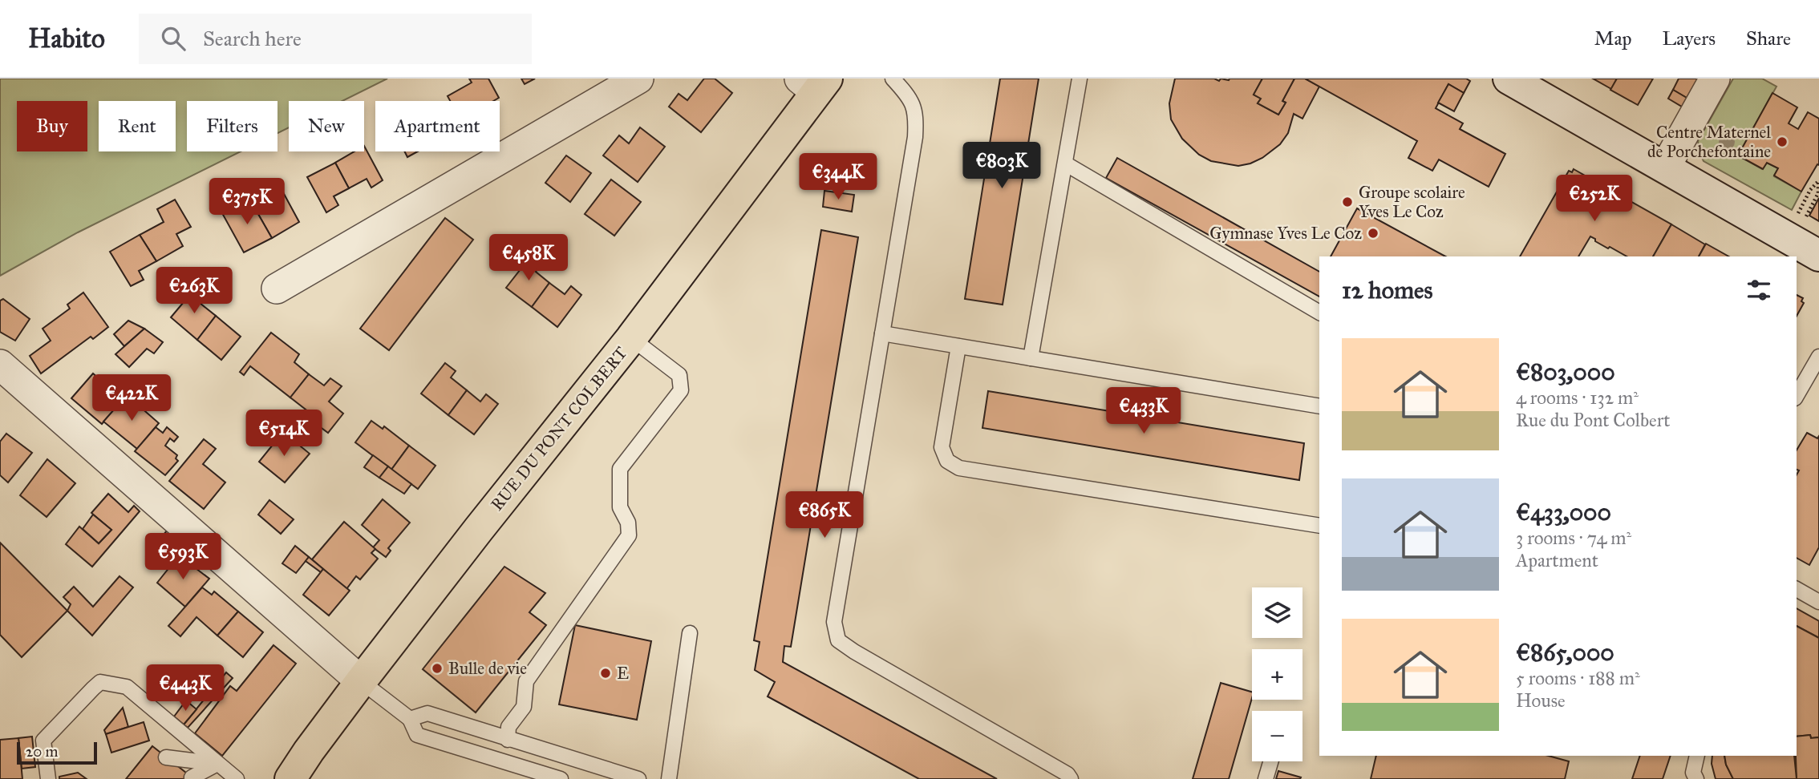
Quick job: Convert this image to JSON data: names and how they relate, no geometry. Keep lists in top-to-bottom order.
{
  "streets": {
    "main road": ["RUE DU PONT COLBERT"]
  },
  "places": [
    "Centre Maternel de Porchefontaine",
    "Groupe scolaire Yves Le Coz",
    "Gymnase Yves Le Coz",
    "Bulle de vie",
    "E"
  ],
  "scale_bar": "20 m",
  "page": {
    "header": "Habito",
    "search": "Search here",
    "nav": ["Map", "Layers", "Share"],
    "chip": [
      "Buy",
      "Rent",
      "Filters",
      "New",
      "Apartment"
    ],
    "price": [
      "€803K",
      "€344K",
      "€252K",
      "€375K",
      "€458K",
      "€263K",
      "€422K",
      "€433K",
      "€514K",
      "€865K",
      "€593K",
      "€443K"
    ],
    "heading": "12 homes",
    "list": [
      {
        "name": "€803,000",
        "note": "4 rooms · 132 m² · Rue du Pont Colbert"
      },
      {
        "name": "€433,000",
        "note": "3 rooms · 74 m² · Apartment"
      },
      {
        "name": "€865,000",
        "note": "5 rooms · 188 m² · House"
      }
    ],
    "map_buttons": ["+", "−"],
    "scale": "20 m"
  }
}
